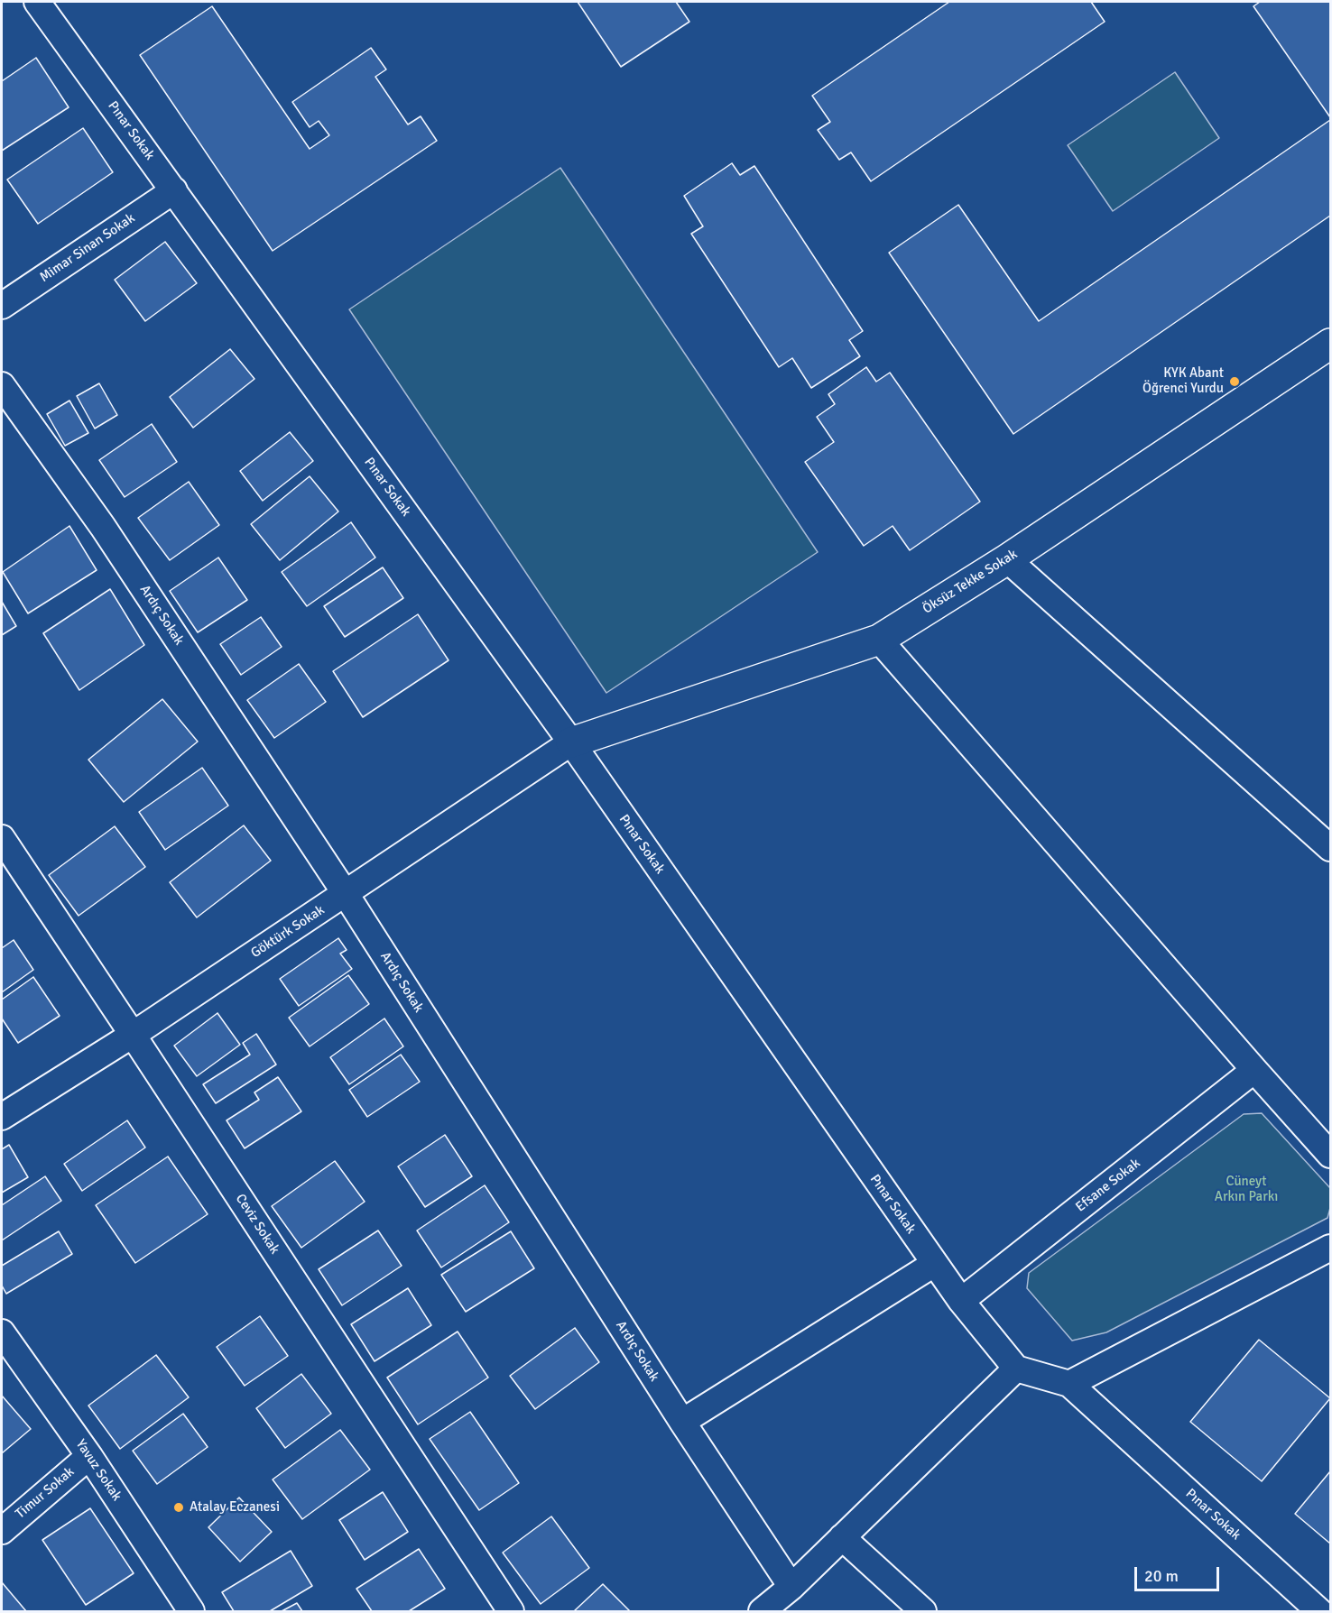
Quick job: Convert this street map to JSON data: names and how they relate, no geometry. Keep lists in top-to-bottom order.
{
  "streets": {
    "main road": ["Öksüz Tekke Sokak"],
    "street": [
      "Pınar Sokak",
      "Mimar Sinan Sokak",
      "Ardıç Sokak",
      "Göktürk Sokak",
      "Efsane Sokak",
      "Ceviz Sokak",
      "Yavuz Sokak",
      "Timur Sokak"
    ]
  },
  "crossings": [
    ["Pınar Sokak", "Mimar Sinan Sokak"],
    ["Pınar Sokak", "Öksüz Tekke Sokak"],
    ["Pınar Sokak", "Göktürk Sokak"],
    ["Pınar Sokak", "Efsane Sokak"],
    ["Öksüz Tekke Sokak", "Göktürk Sokak"],
    ["Ardıç Sokak", "Göktürk Sokak"],
    ["Göktürk Sokak", "Ceviz Sokak"],
    ["Yavuz Sokak", "Timur Sokak"]
  ],
  "parks": ["Cüneyt Arkın Parkı"],
  "places": ["KYK Abant Öğrenci Yurdu", "Atalay Eczanesi"],
  "scale_bar": "20 m"
}
